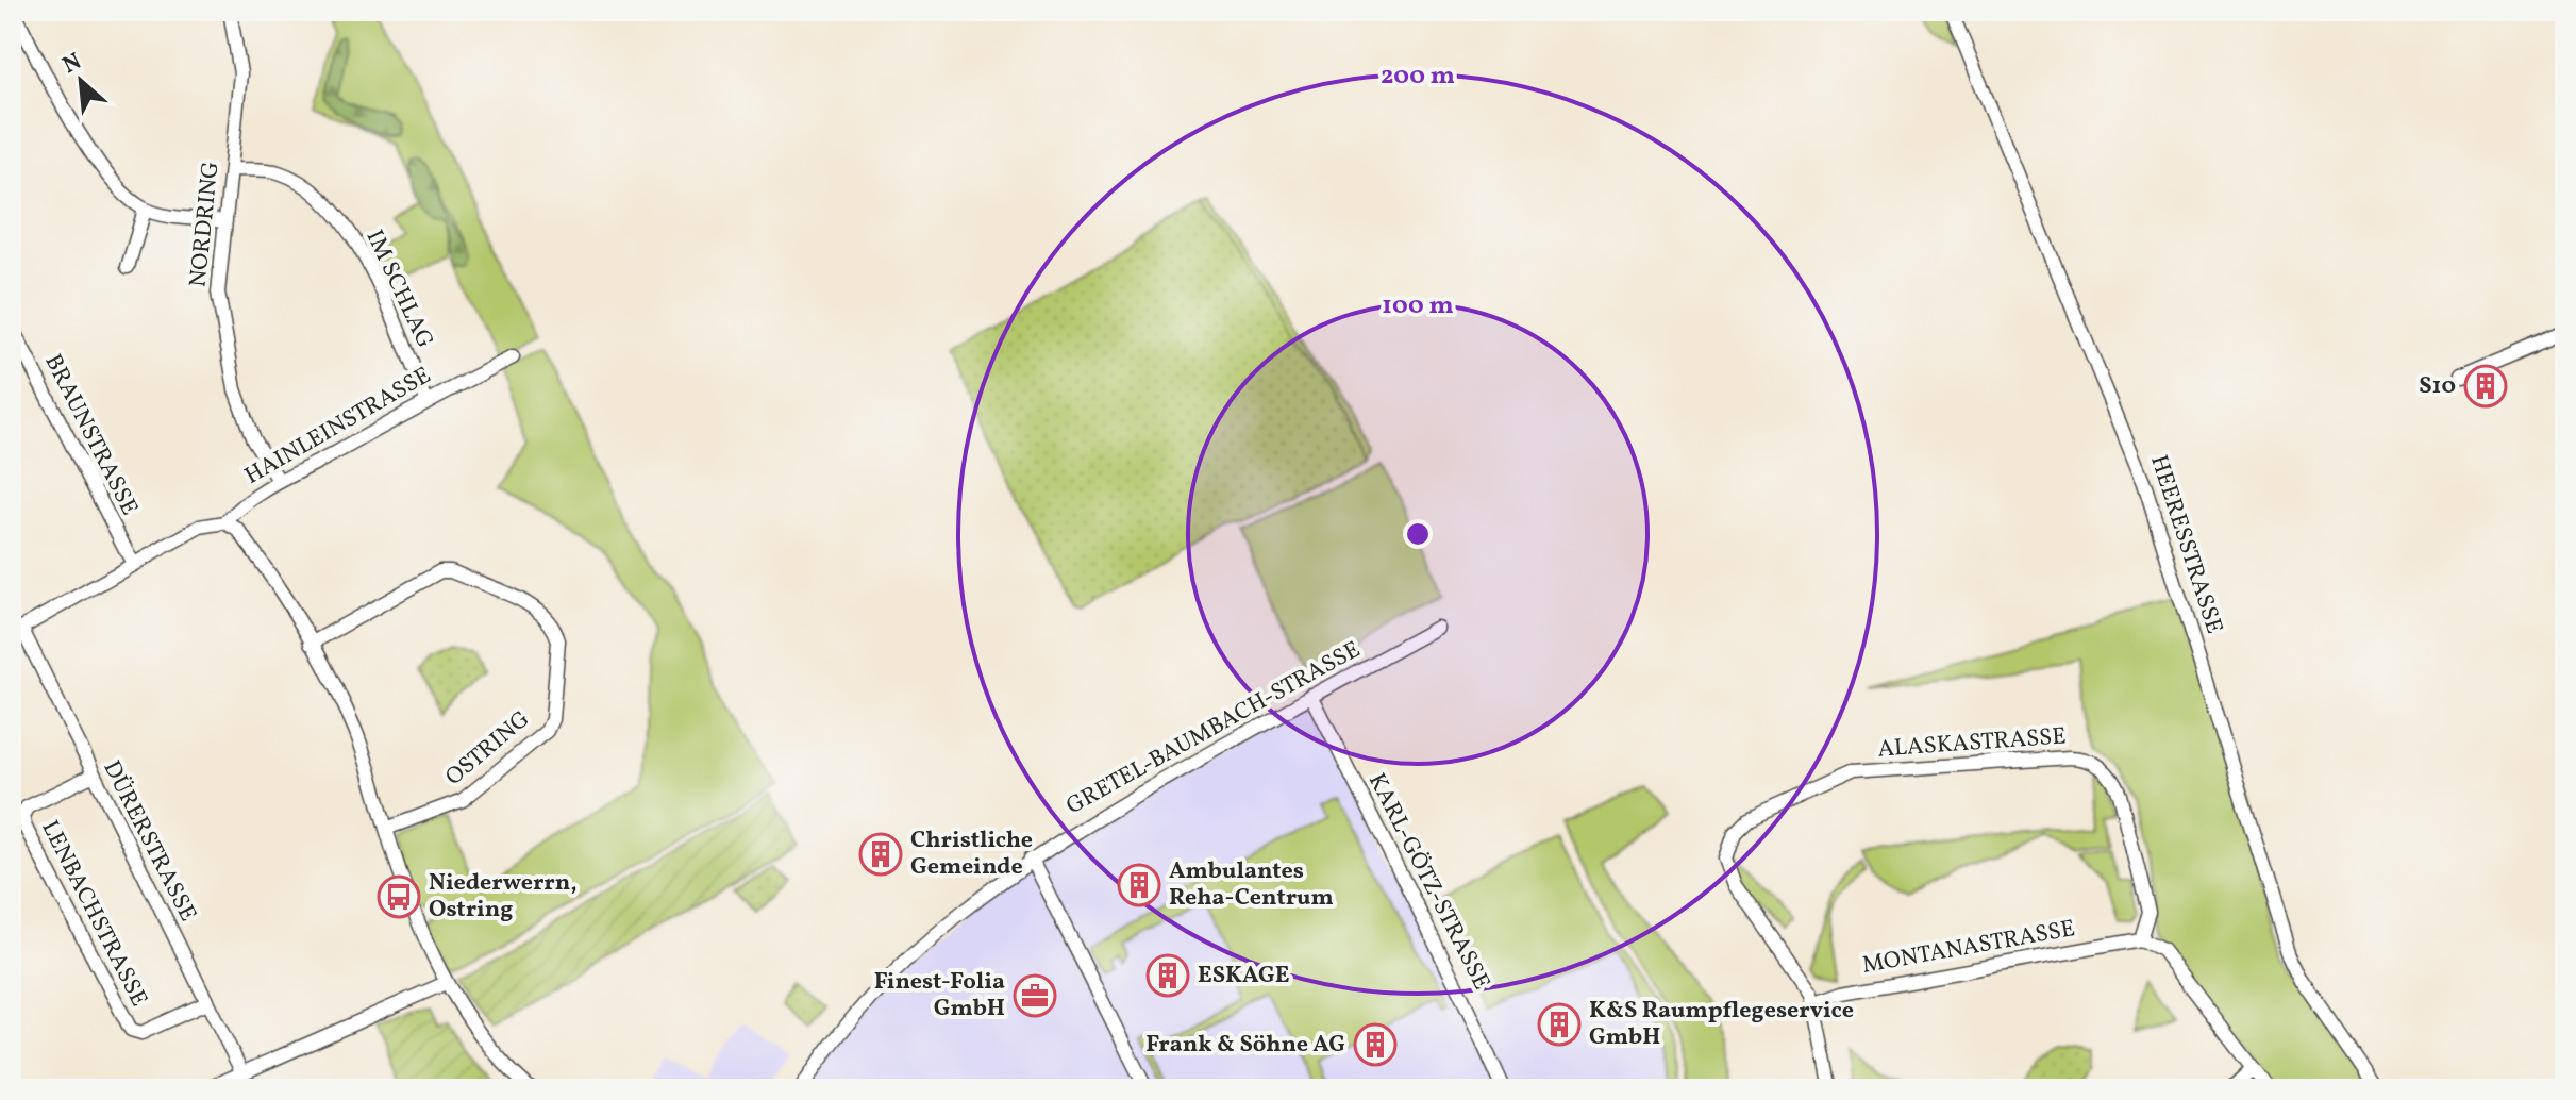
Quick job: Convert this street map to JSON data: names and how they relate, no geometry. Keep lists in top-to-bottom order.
{
  "streets": {
    "street": [
      "NORDRING",
      "IM SCHLAG",
      "HAINLEINSTRASSE",
      "BRAUNSTRASSE",
      "HEERESSTRASSE",
      "GRETEL-BAUMBACH-STRASSE",
      "ALASKASTRASSE",
      "OSTRING",
      "DÜRERSTRASSE",
      "KARL-GÖTZ-STRASSE",
      "LENBACHSTRASSE",
      "MONTANASTRASSE"
    ]
  },
  "crossings": [
    ["NORDRING", "IM SCHLAG"],
    ["NORDRING", "HAINLEINSTRASSE"],
    ["IM SCHLAG", "HAINLEINSTRASSE"],
    ["HAINLEINSTRASSE", "BRAUNSTRASSE"],
    ["HAINLEINSTRASSE", "DÜRERSTRASSE"],
    ["GRETEL-BAUMBACH-STRASSE", "KARL-GÖTZ-STRASSE"],
    ["ALASKASTRASSE", "MONTANASTRASSE"],
    ["DÜRERSTRASSE", "LENBACHSTRASSE"]
  ],
  "places": {
    "building": [
      "S10",
      "Christliche Gemeinde",
      "Ambulantes Reha-Centrum",
      "ESKAGE",
      "K&S Raumpflegeservice GmbH",
      "Frank & Söhne AG"
    ],
    "bus stop": ["Niederwerrn, Ostring"],
    "office": ["Finest-Folia GmbH"]
  },
  "north": "top left",
  "rings": ["200 m", "100 m"]
}
